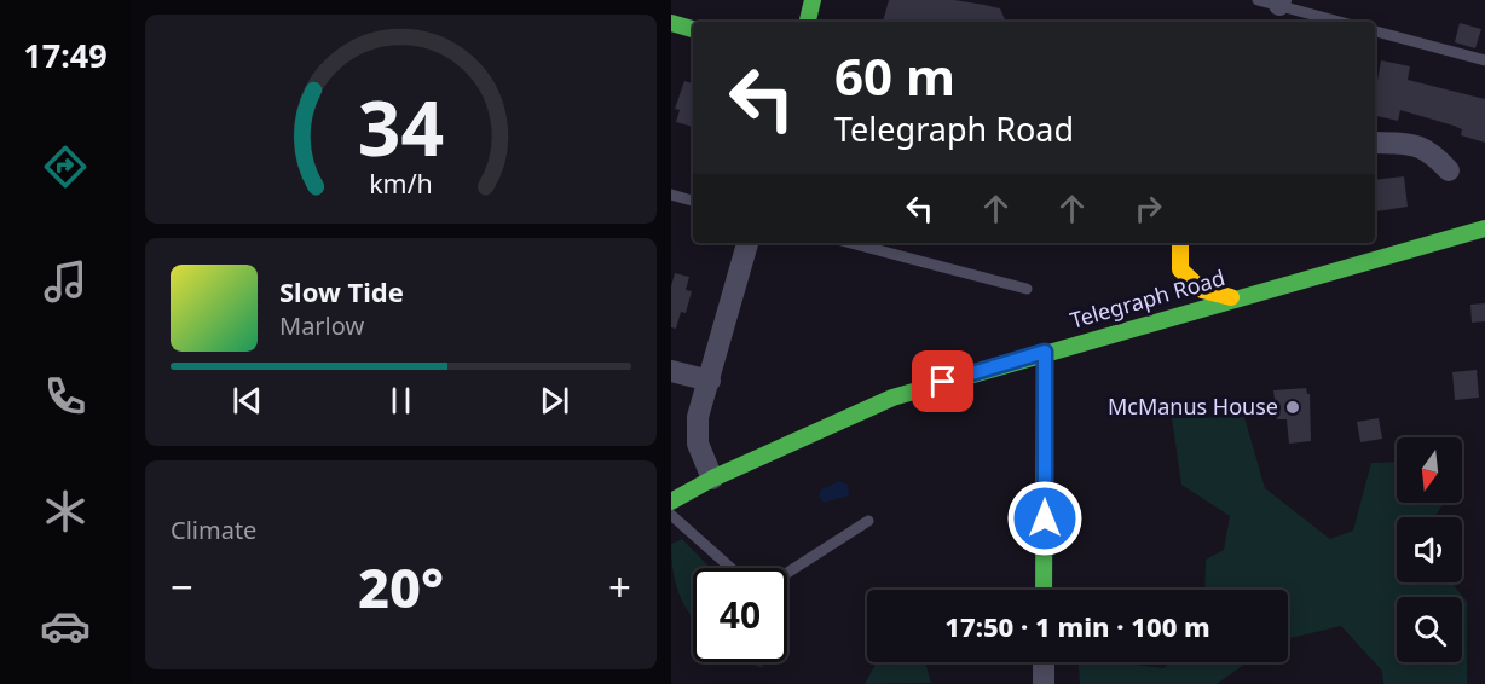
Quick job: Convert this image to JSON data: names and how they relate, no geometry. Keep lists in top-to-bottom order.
{
  "streets": {
    "street": ["Telegraph Road"]
  },
  "places": ["McManus House"],
  "north": "bottom",
  "page": {
    "tabs": "17:49",
    "turn": ["60 m", "Telegraph Road"],
    "song": ["Slow Tide", "Marlow"],
    "tile": "Climate",
    "heat": ["−", "20°", "+"],
    "limit": "40",
    "trip": "17:50 · 1 min · 100 m",
    "gauge": ["34", "km/h"]
  }
}
